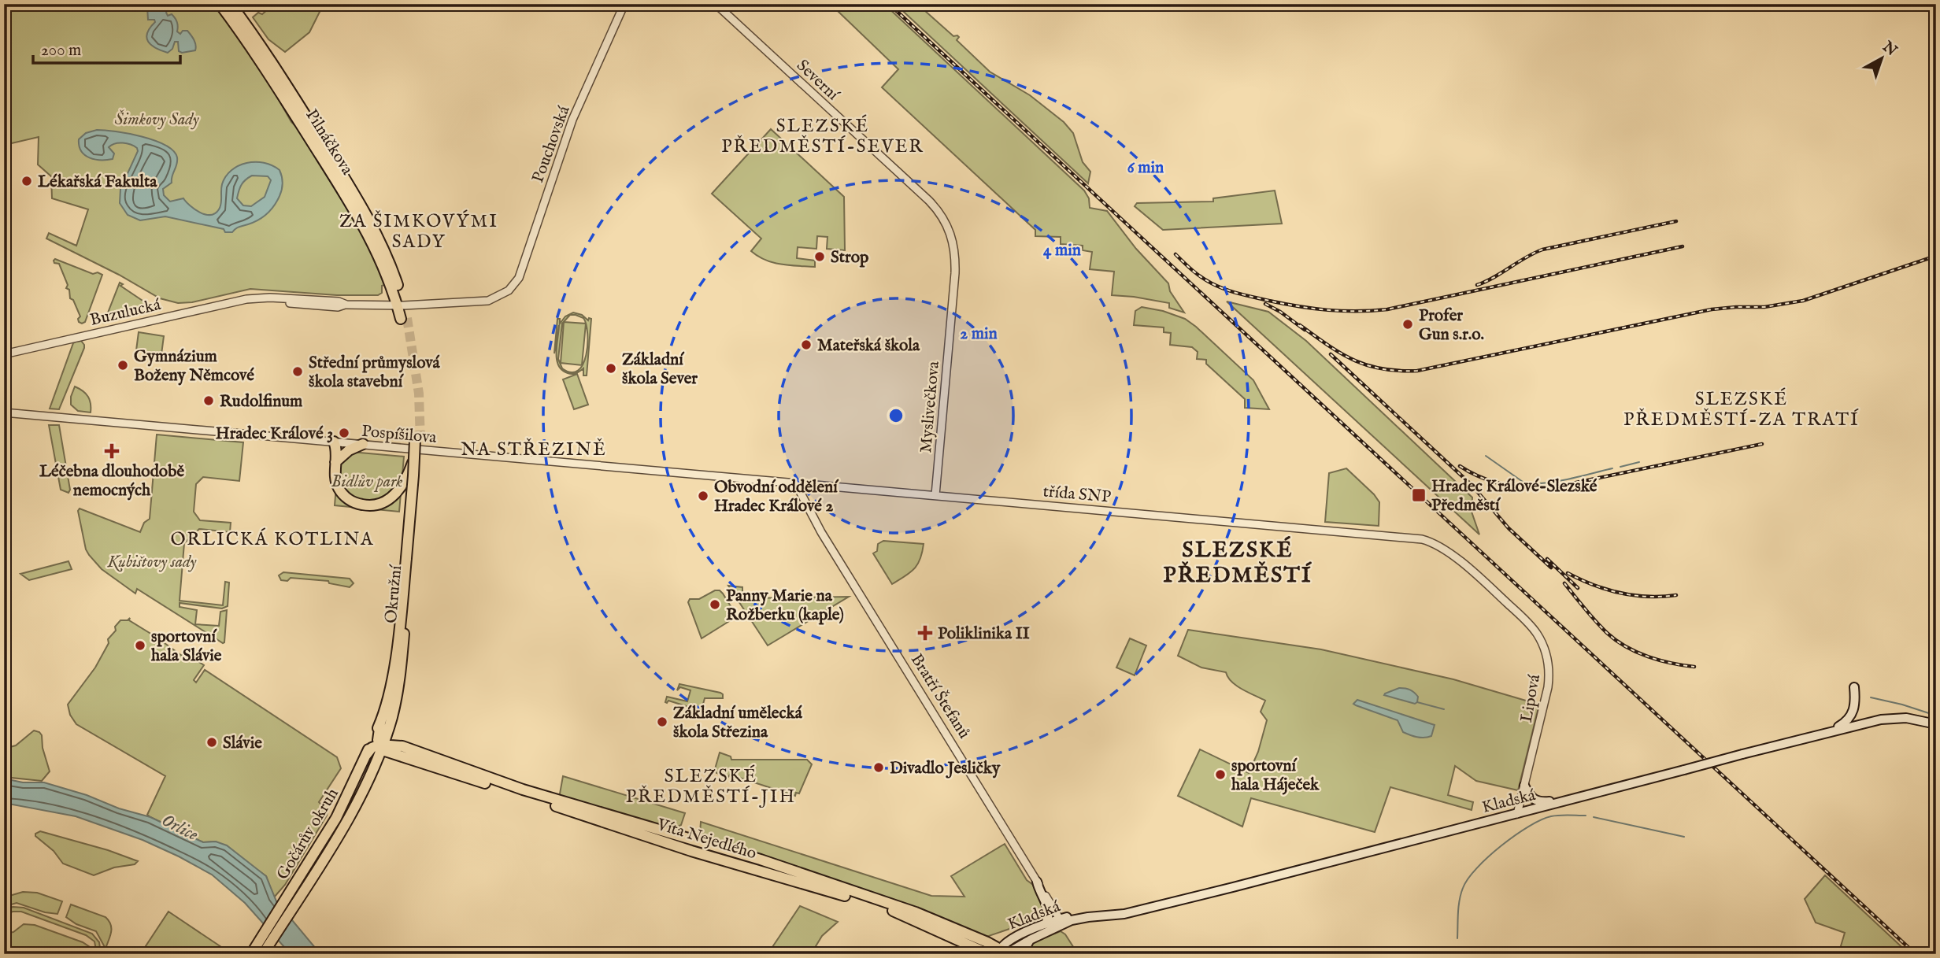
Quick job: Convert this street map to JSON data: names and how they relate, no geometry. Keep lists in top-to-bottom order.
{
  "streets": {
    "main road": [
      "Pilnáčkova",
      "Okružní",
      "Kladská",
      "Gočárův okruh",
      "Víta Nejedlého"
    ],
    "street": [
      "Severní",
      "Pouchovská",
      "Buzulucká",
      "Myslivečkova",
      "Pospíšilova",
      "třída SNP",
      "Bratří Štefanů",
      "Lipová"
    ]
  },
  "crossings": [
    ["Severní", "Myslivečkova"],
    ["Pilnáčkova", "Buzulucká"],
    ["Pouchovská", "Buzulucká"],
    ["Myslivečkova", "třída SNP"],
    ["Pospíšilova", "třída SNP"],
    ["třída SNP", "Bratří Štefanů"],
    ["třída SNP", "Lipová"],
    ["Okružní", "Gočárův okruh"],
    ["Okružní", "Víta Nejedlého"],
    ["Bratří Štefanů", "Kladská"],
    ["Lipová", "Kladská"],
    ["Kladská", "Víta Nejedlého"],
    ["Gočárův okruh", "Víta Nejedlého"]
  ],
  "districts": [
    "SLEZSKÉ PŘEDMĚSTÍ-SEVER",
    "ZA ŠIMKOVÝMI SADY",
    "SLEZSKÉ PŘEDMĚSTÍ-ZA TRATÍ",
    "NA STŘEZINĚ",
    "ORLICKÁ KOTLINA",
    "SLEZSKÉ PŘEDMĚSTÍ",
    "SLEZSKÉ PŘEDMĚSTÍ-JIH"
  ],
  "water": ["Orlice"],
  "parks": ["Šimkovy Sady", "Bidlův park", "Kubištovy sady"],
  "places": {
    "other": [
      "Lékařská Fakulta",
      "Strop",
      "Profer Gun s.r.o.",
      "Mateřská škola",
      "Gymnázium Boženy Němcové",
      "Základní škola Sever",
      "Střední průmyslová škola stavební",
      "Rudolfinum",
      "Hradec Králové 3",
      "Obvodní oddělení Hradec Králové 2",
      "Panny Marie na Rožberku (kaple)",
      "sportovní hala Slávie",
      "Základní umělecká škola Střezina",
      "Slávie",
      "Divadlo Jesličky",
      "sportovní hala Háječek"
    ],
    "health": ["Léčebna dlouhodobě nemocných", "Poliklinika II"],
    "transit": ["Hradec Králové-Slezské Předměstí"]
  },
  "scale_bar": "200 m",
  "north": "top right",
  "rings": ["6 min", "4 min", "2 min"]
}
